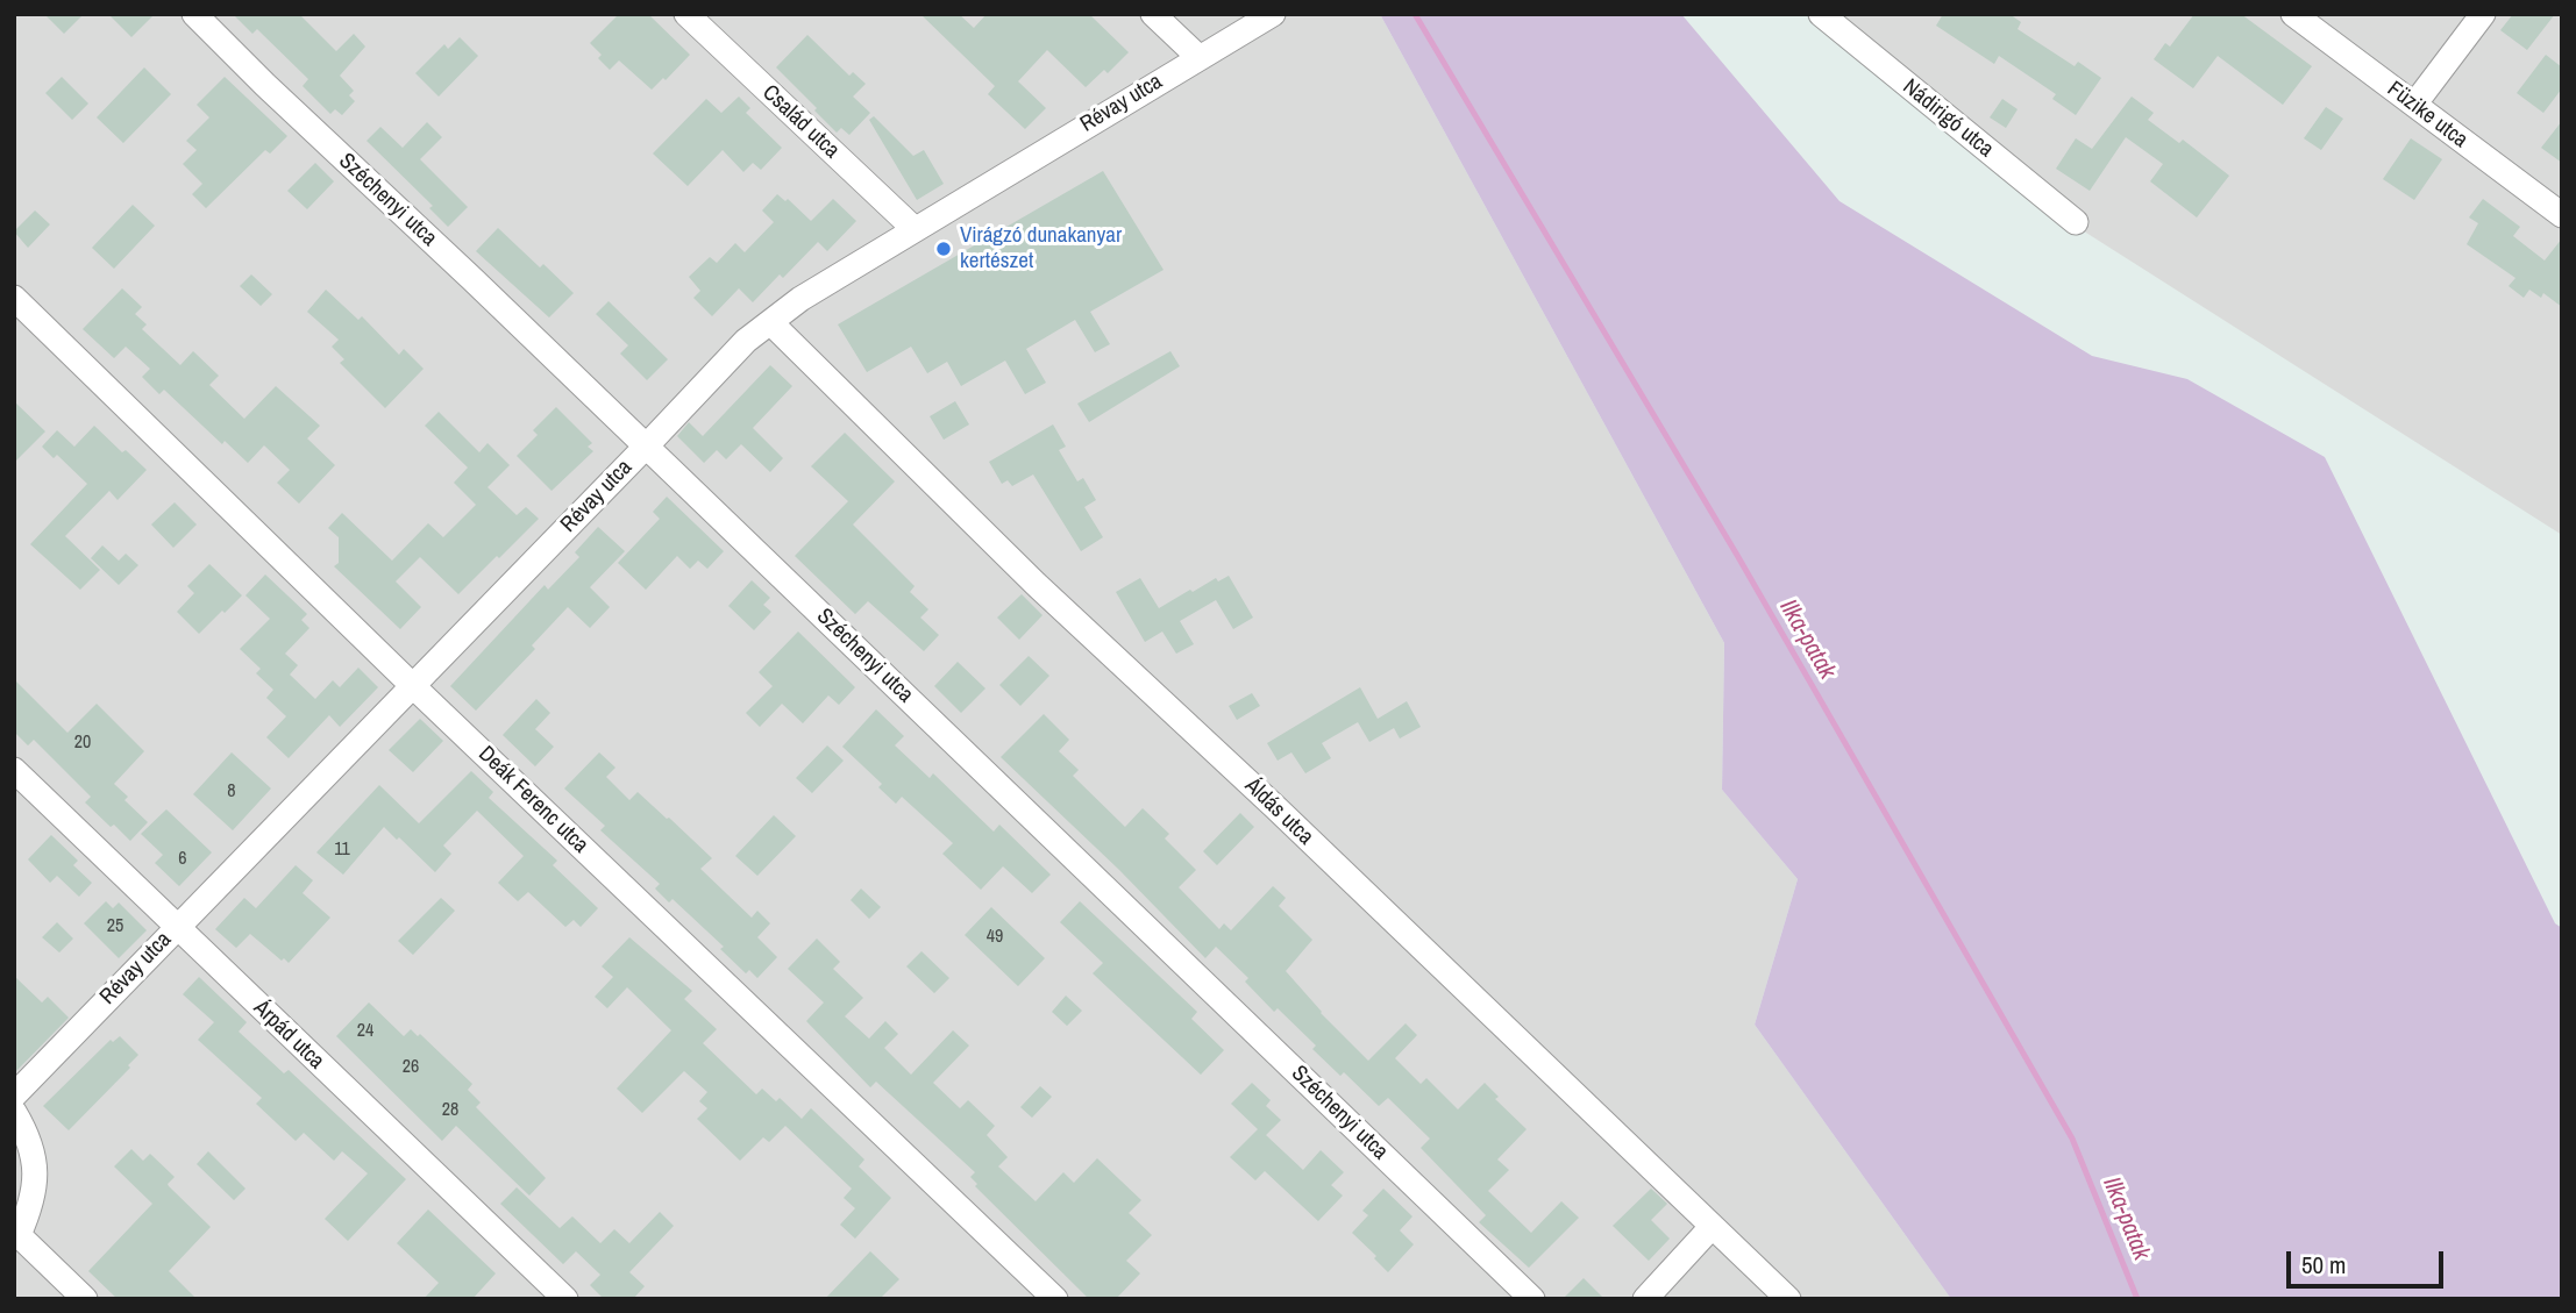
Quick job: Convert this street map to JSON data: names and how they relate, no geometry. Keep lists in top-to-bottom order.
{
  "streets": {
    "street": [
      "Révay utca",
      "Füzike utca",
      "Nádirigó utca",
      "Család utca",
      "Széchenyi utca",
      "Deák Ferenc utca",
      "Áldás utca",
      "Árpád utca"
    ]
  },
  "crossings": [
    ["Révay utca", "Család utca"],
    ["Révay utca", "Széchenyi utca"],
    ["Révay utca", "Deák Ferenc utca"],
    ["Révay utca", "Áldás utca"],
    ["Révay utca", "Árpád utca"]
  ],
  "water": ["Ilka-patak"],
  "places": ["Virágzó dunakanyar kertészet"],
  "house_numbers": [
    "20",
    "8",
    "11",
    "6",
    "25",
    "49",
    "24",
    "26",
    "28"
  ],
  "scale_bar": "50 m"
}
